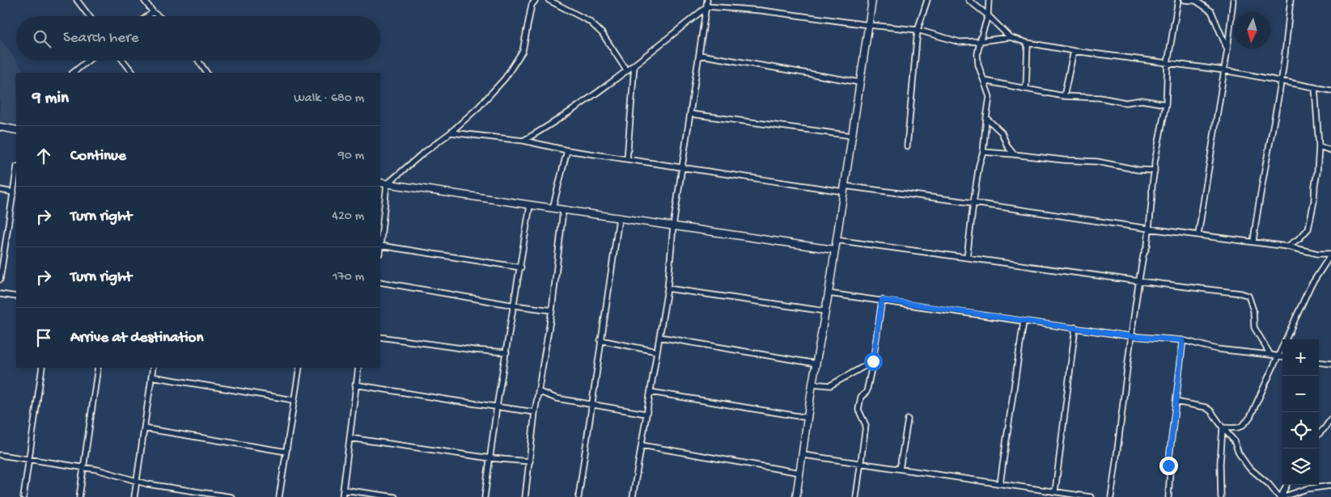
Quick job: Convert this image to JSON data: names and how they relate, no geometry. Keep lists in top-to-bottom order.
{
  "north": "bottom",
  "page": {
    "search": "Search here",
    "heading": ["9 min", "Walk · 680 m"],
    "list": [
      ["Continue", "90 m"],
      ["Turn right", "420 m"],
      ["Turn right", "170 m"],
      "Arrive at destination"
    ],
    "map_buttons": ["+", "−"]
  }
}
